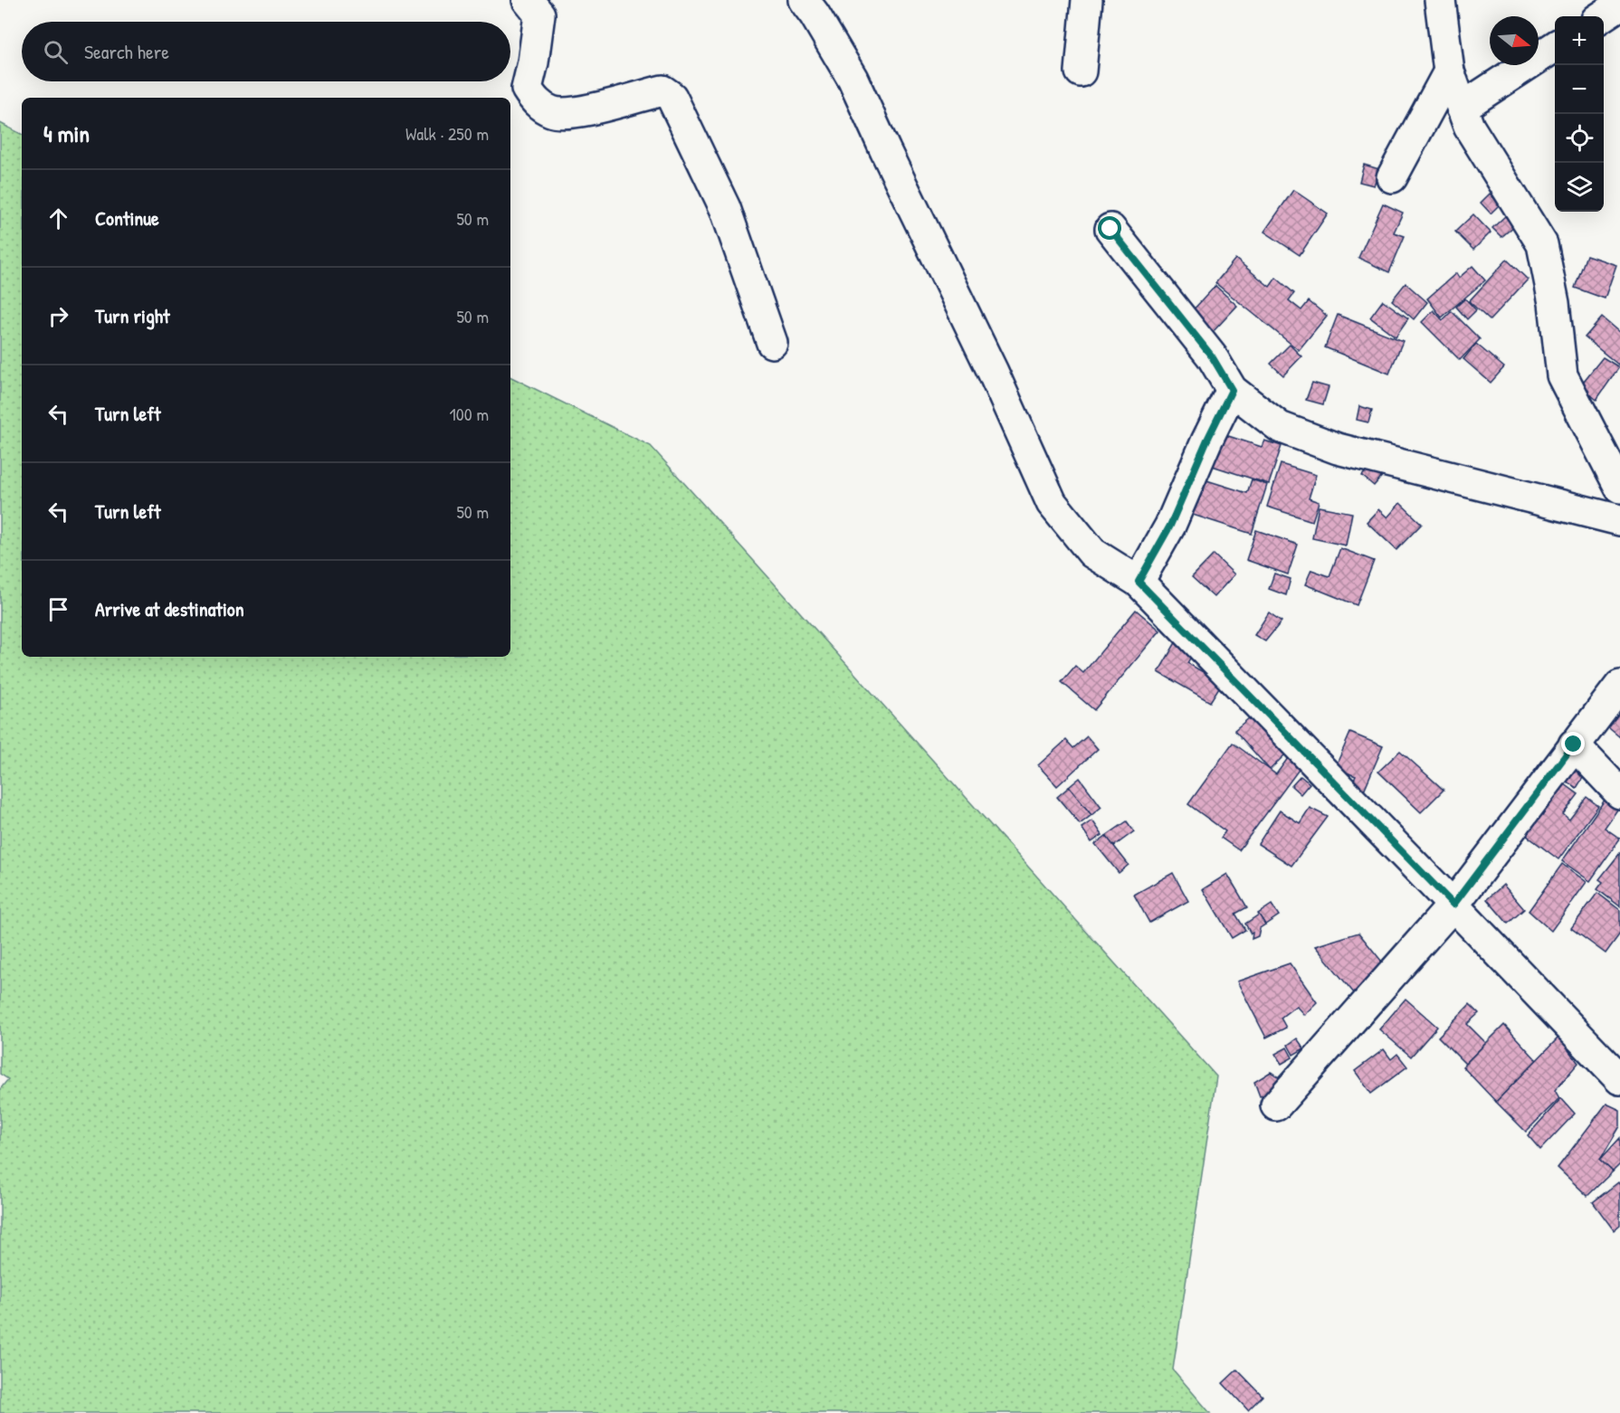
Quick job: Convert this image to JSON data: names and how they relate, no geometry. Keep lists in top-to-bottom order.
{
  "north": "right",
  "page": {
    "map_buttons": ["+", "−"],
    "search": "Search here",
    "heading": ["4 min", "Walk · 250 m"],
    "list": [
      ["Continue", "50 m"],
      ["Turn right", "50 m"],
      ["Turn left", "100 m"],
      ["Turn left", "50 m"],
      "Arrive at destination"
    ]
  }
}
